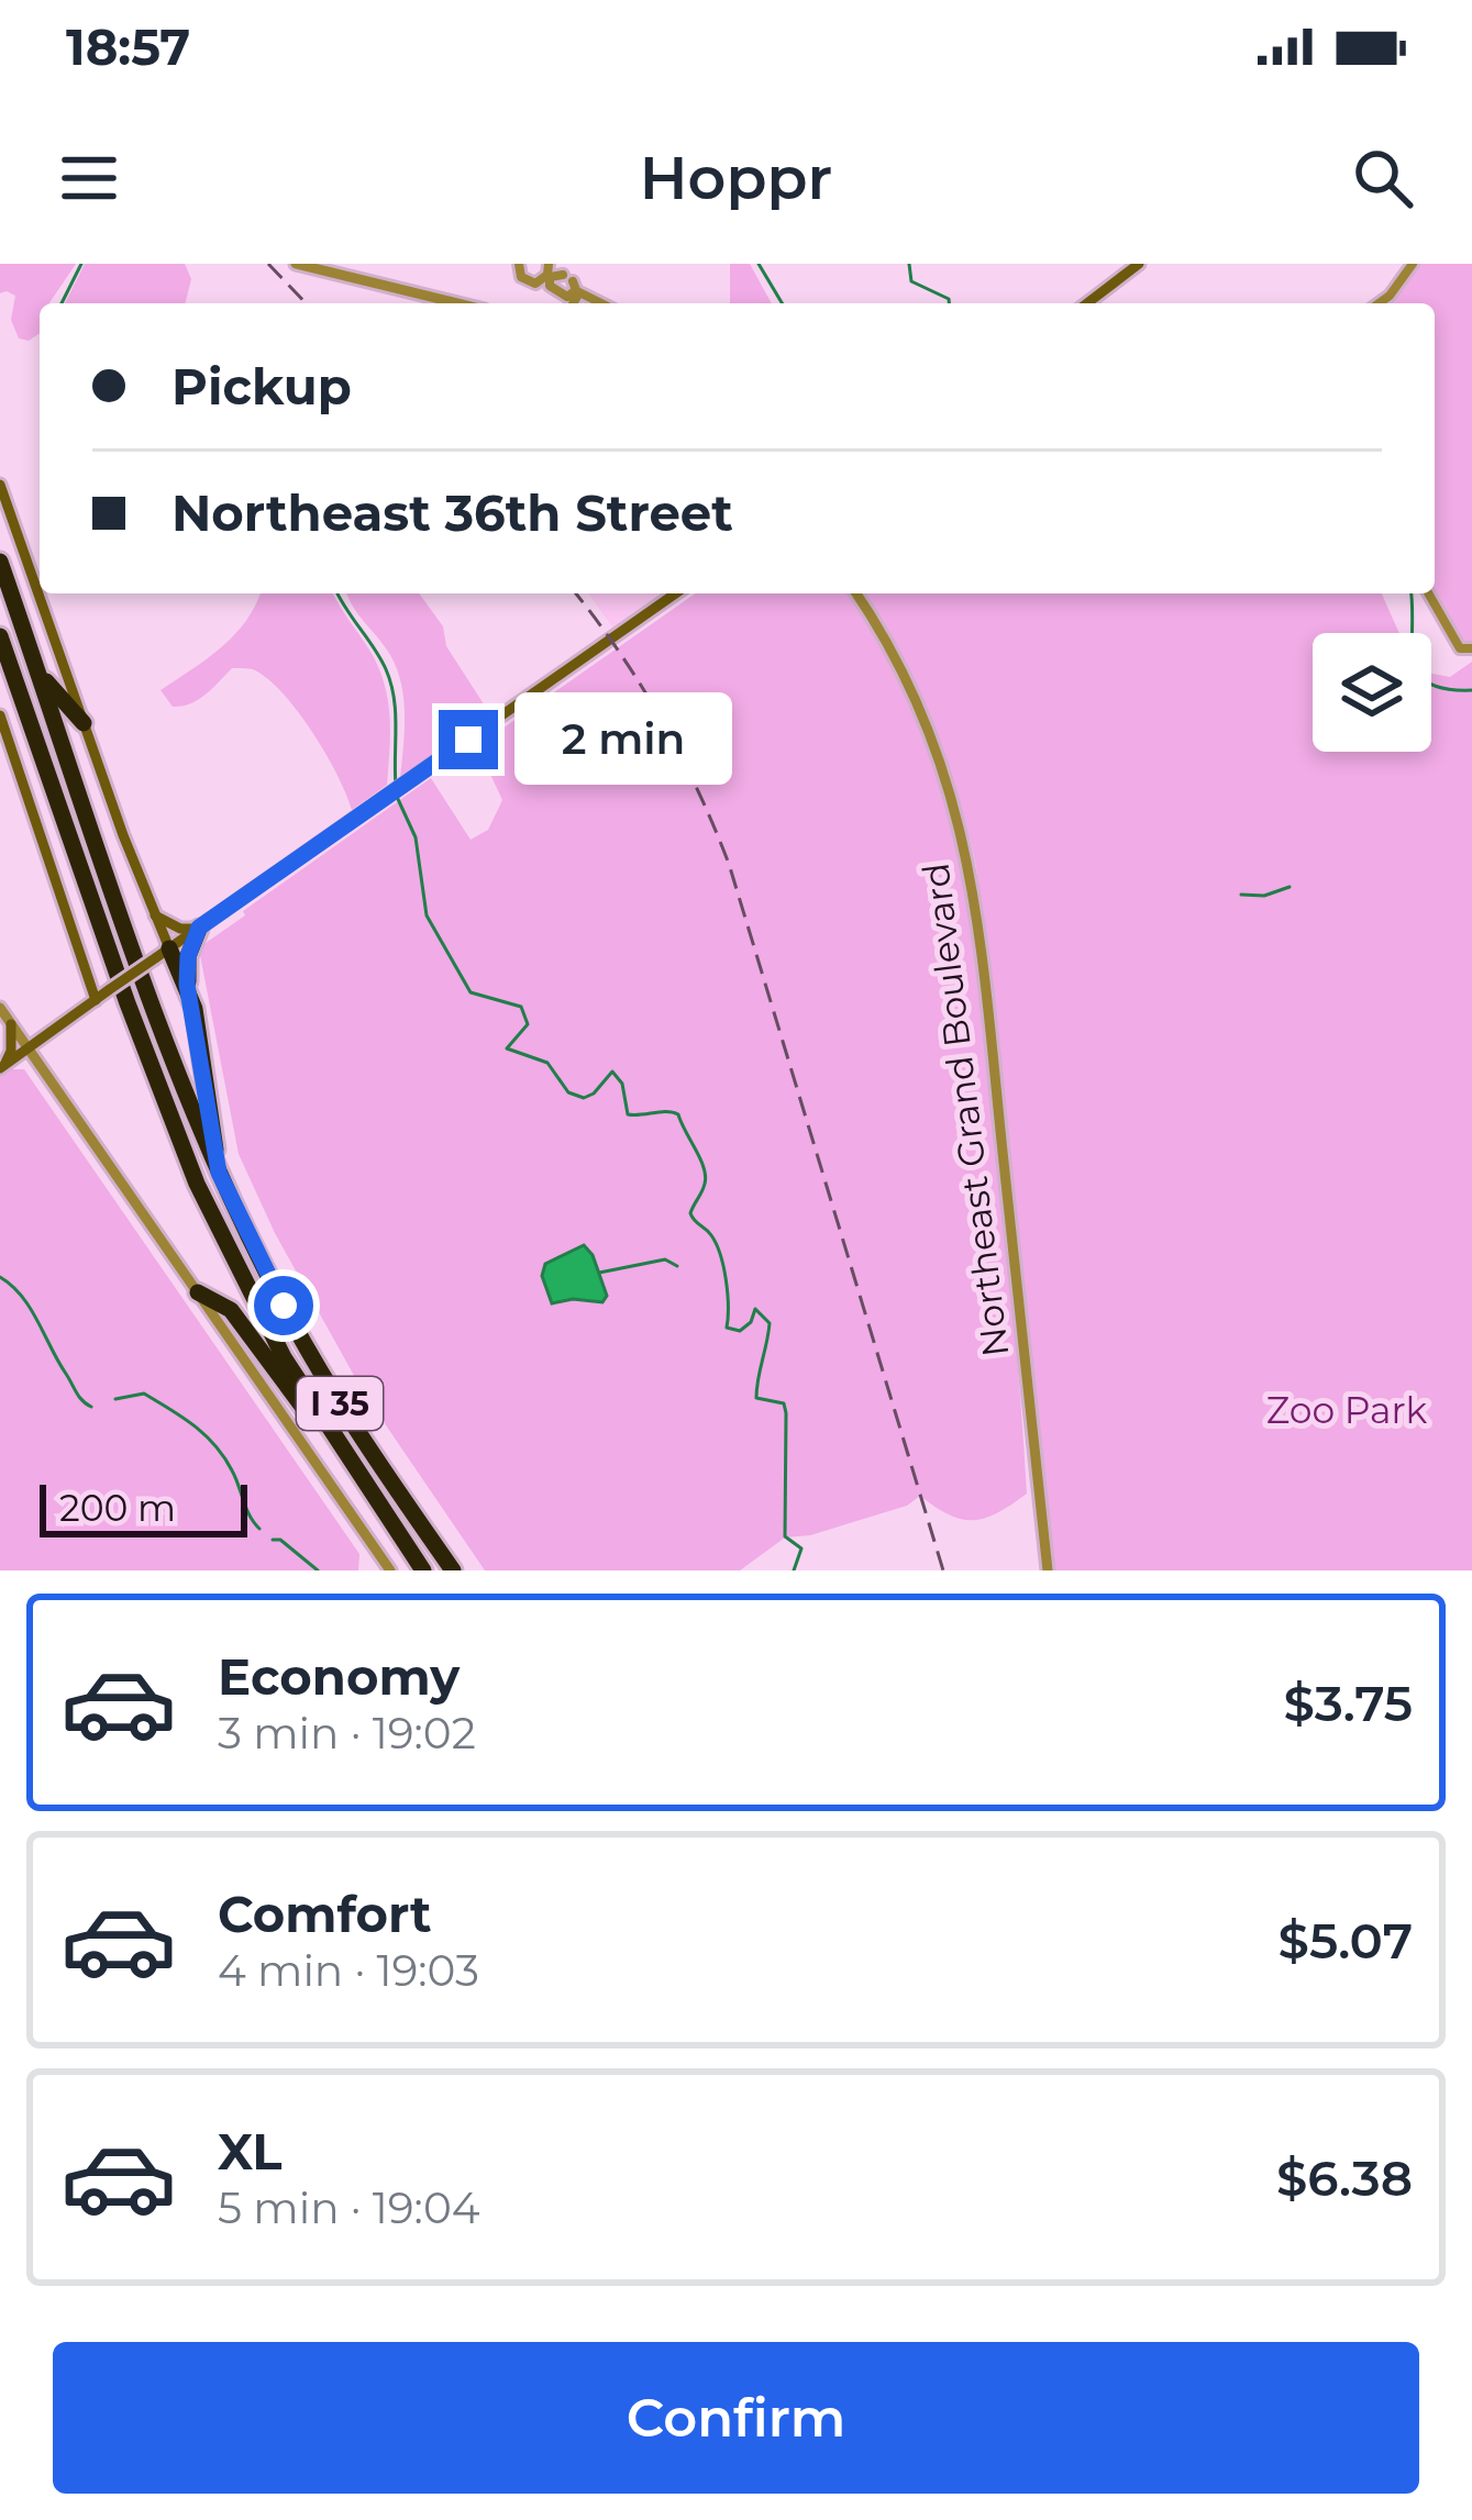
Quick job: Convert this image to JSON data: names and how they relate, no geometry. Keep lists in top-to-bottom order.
{
  "streets": {
    "highway": ["I 35"],
    "street": ["Northeast Grand Boulevard"]
  },
  "parks": ["Zoo Park"],
  "scale_bar": "200 m",
  "page": {
    "status": "18:57",
    "header": "Hoppr",
    "banner": ["Pickup", "Northeast 36th Street"],
    "bubble": "2 min",
    "scale": "200 m",
    "list": [
      {
        "name": "Economy",
        "note": "3 min · 19:02",
        "value": "$3.75"
      },
      {
        "name": "Comfort",
        "note": "4 min · 19:03",
        "value": "$5.07"
      },
      {
        "name": "XL",
        "note": "5 min · 19:04",
        "value": "$6.38"
      }
    ],
    "buttons": "Confirm"
  }
}
